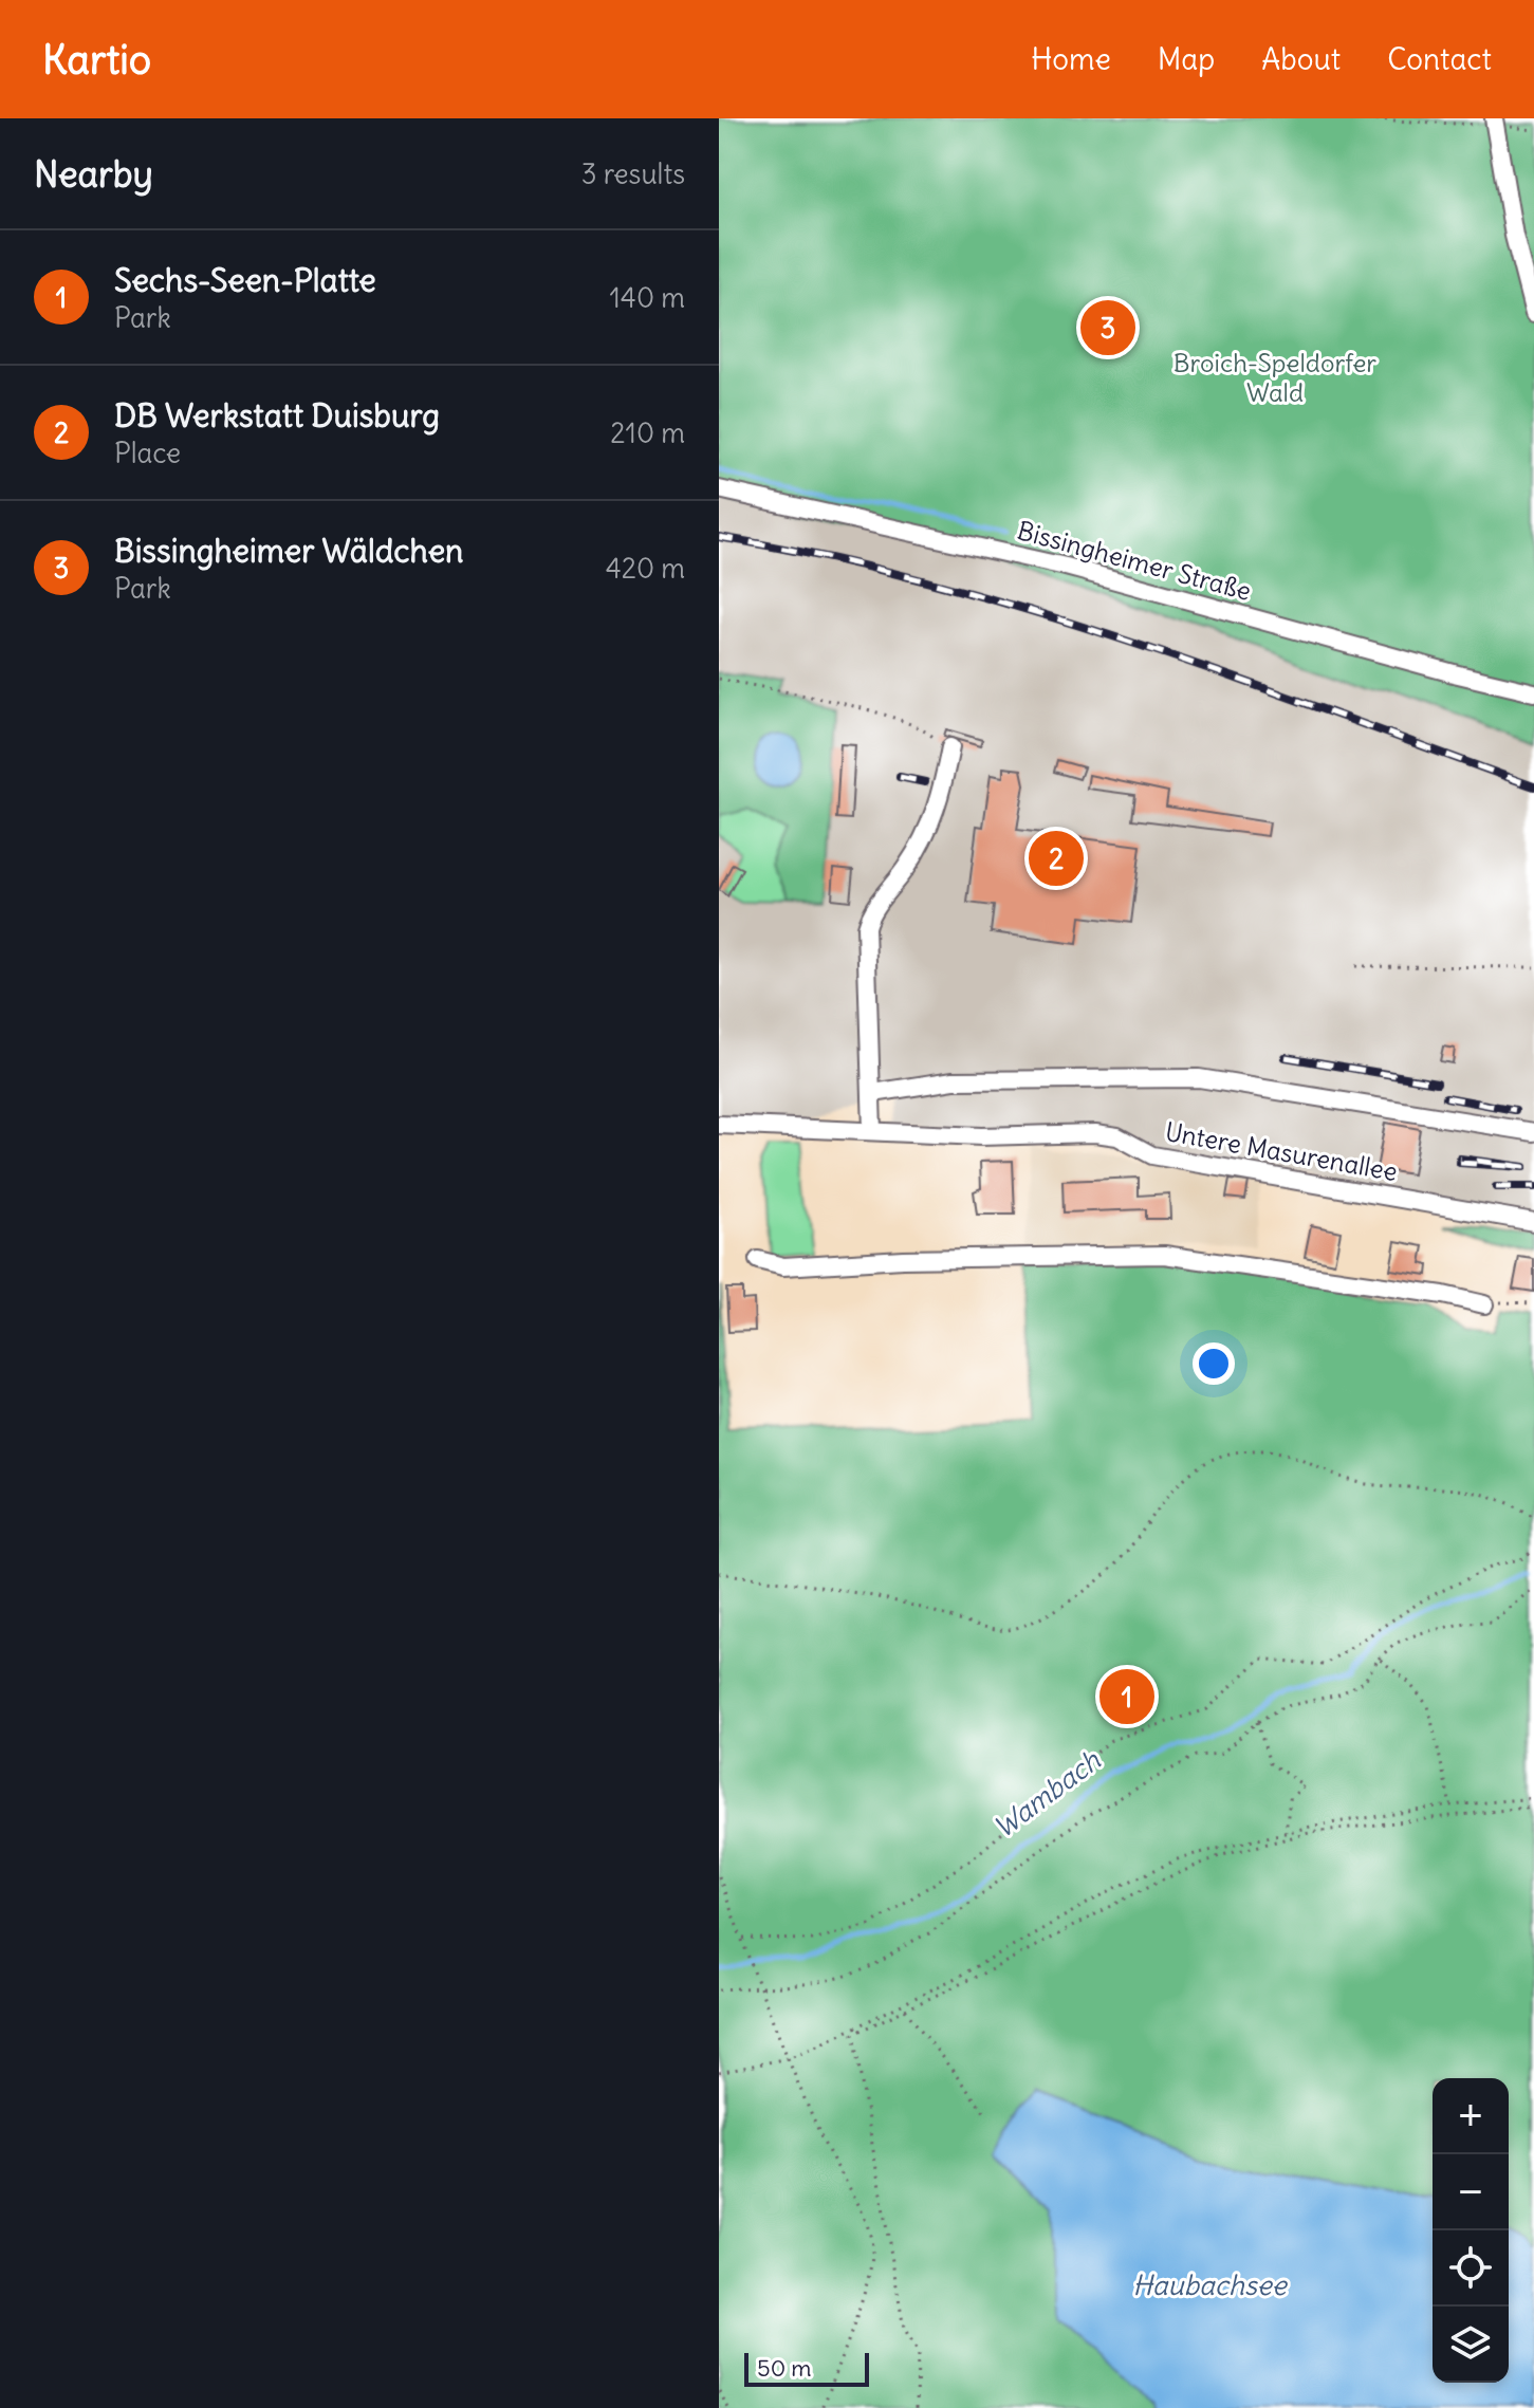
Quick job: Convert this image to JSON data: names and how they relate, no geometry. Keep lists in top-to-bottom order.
{
  "streets": {
    "street": ["Bissingheimer Straße", "Untere Masurenallee"]
  },
  "water": ["Wambach", "Haubachsee"],
  "parks": ["Broich-Speldorfer Wald"],
  "scale_bar": "50 m",
  "page": {
    "header": "Kartio",
    "nav": [
      "Home",
      "Map",
      "About",
      "Contact"
    ],
    "heading": ["Nearby", "3 results"],
    "list": [
      {
        "mark": "1",
        "name": "Sechs-Seen-Platte",
        "note": "Park",
        "value": "140 m"
      },
      {
        "mark": "2",
        "name": "DB Werkstatt Duisburg",
        "note": "Place",
        "value": "210 m"
      },
      {
        "mark": "3",
        "name": "Bissingheimer Wäldchen",
        "note": "Park",
        "value": "420 m"
      }
    ],
    "pins": ["3", "2", "1"],
    "map_buttons": ["+", "−"],
    "scale": "50 m"
  }
}
